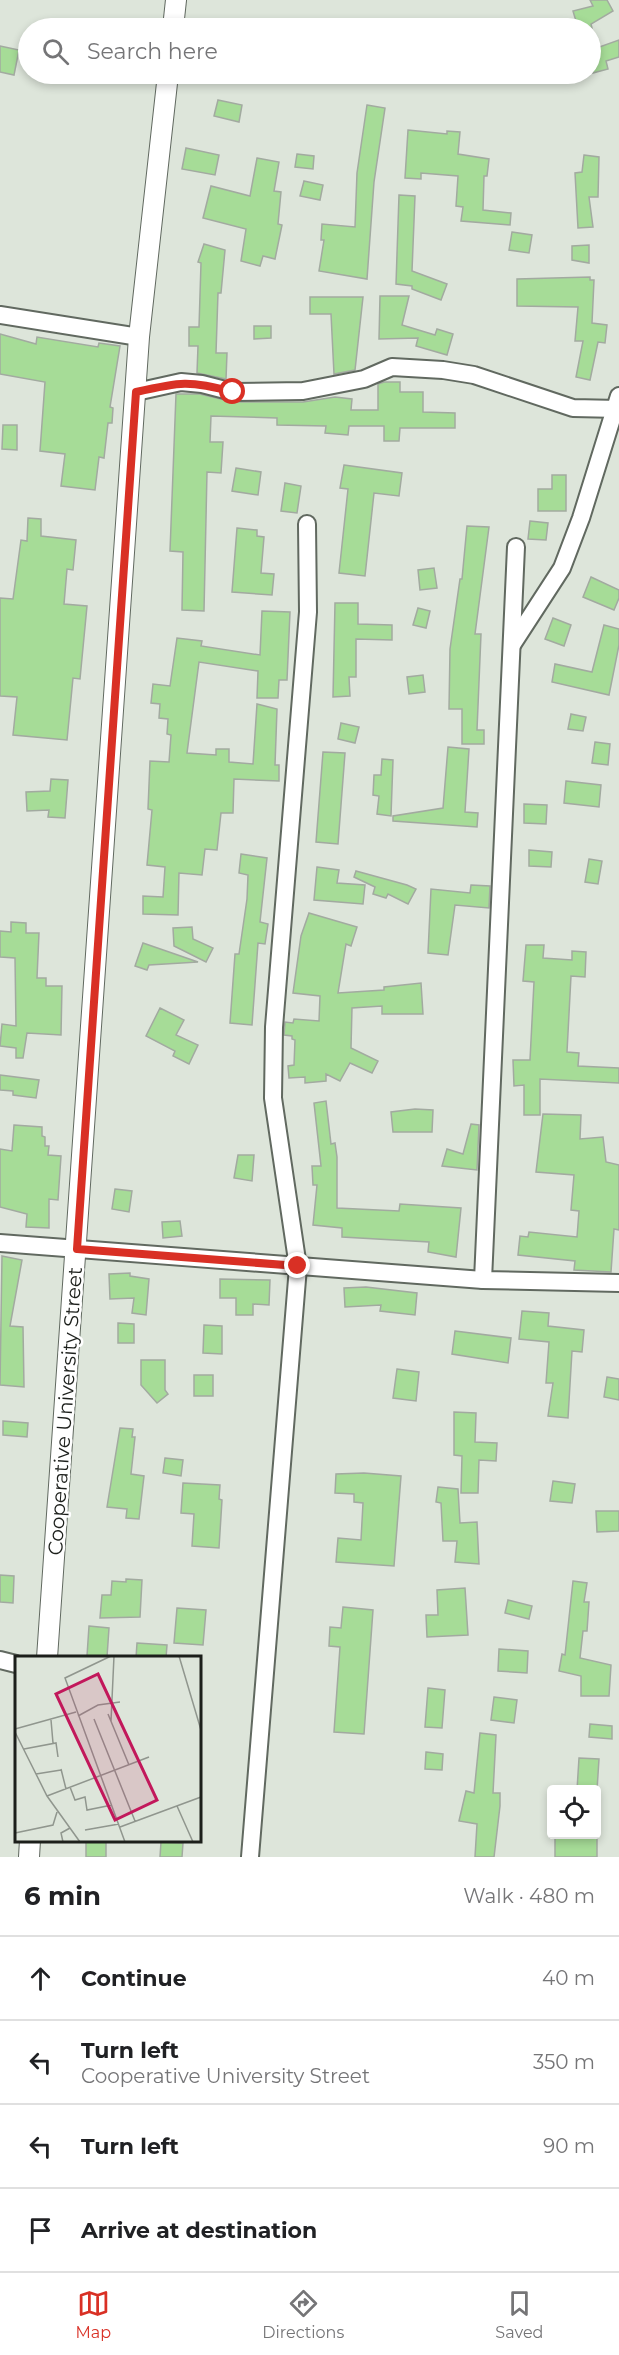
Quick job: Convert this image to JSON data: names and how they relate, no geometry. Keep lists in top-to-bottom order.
{
  "streets": {
    "street": ["Cooperative University Street"]
  },
  "page": {
    "search": "Search here",
    "heading": ["6 min", "Walk · 480 m"],
    "list": [
      ["Continue", "40 m"],
      ["Turn left", "Cooperative University Street", "350 m"],
      ["Turn left", "90 m"],
      "Arrive at destination"
    ],
    "nav": ["Map", "Directions", "Saved"]
  }
}
